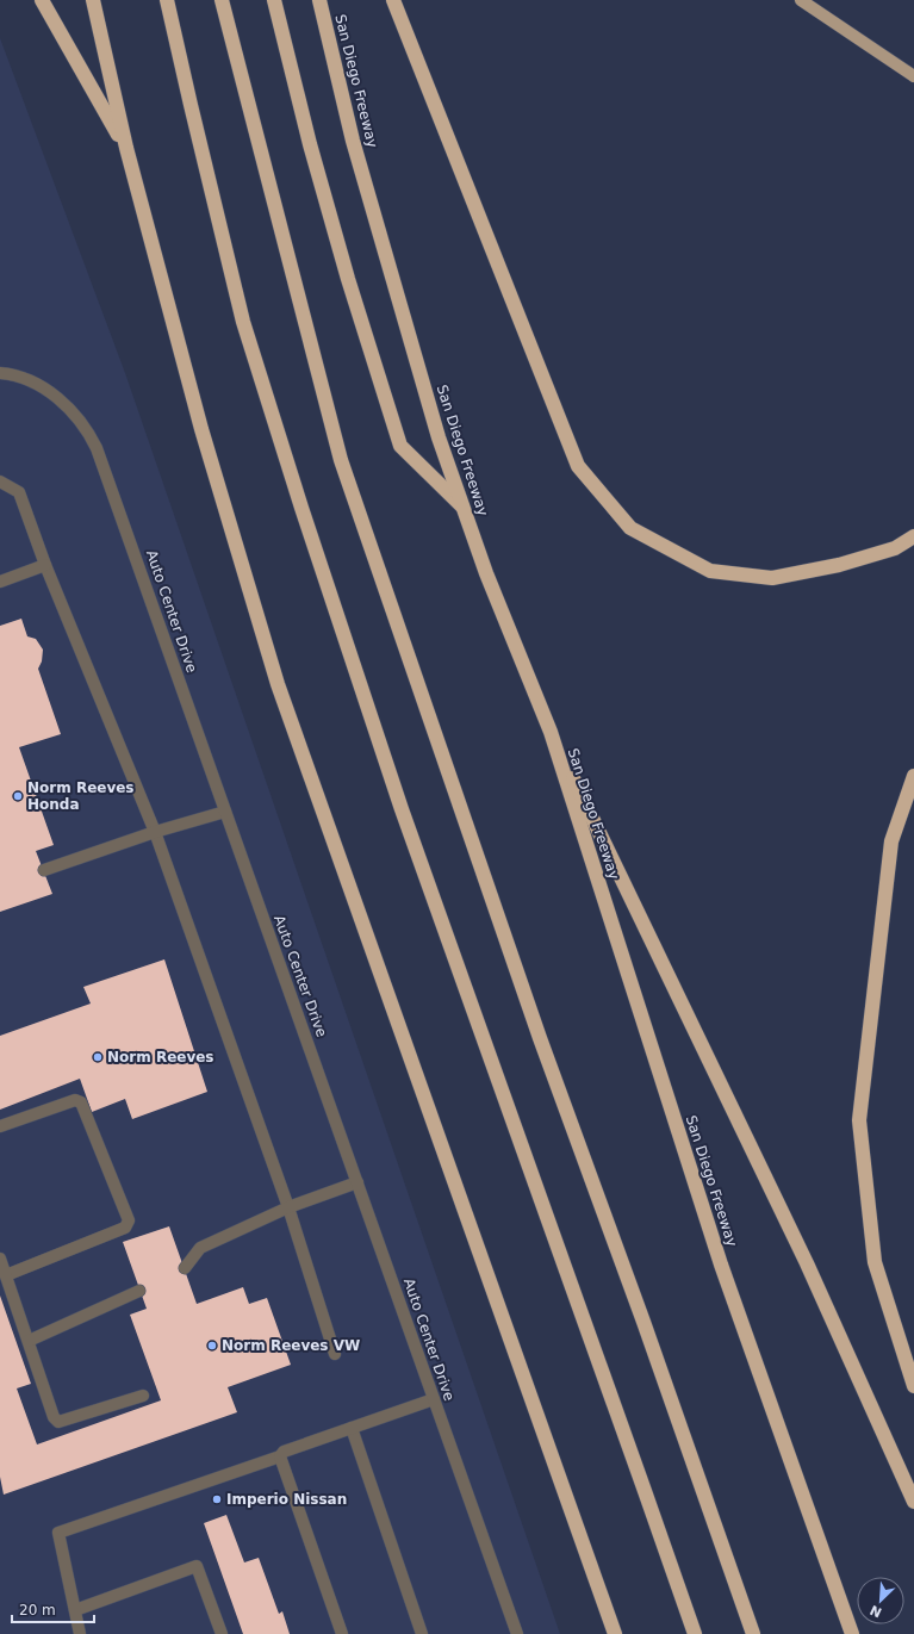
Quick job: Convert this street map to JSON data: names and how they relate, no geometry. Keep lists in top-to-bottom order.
{
  "streets": {
    "highway": ["San Diego Freeway"],
    "street": ["Auto Center Drive"]
  },
  "places": [
    "Norm Reeves Honda",
    "Norm Reeves",
    "Norm Reeves VW",
    "Imperio Nissan"
  ],
  "scale_bar": "20 m",
  "north": "bottom left"
}
